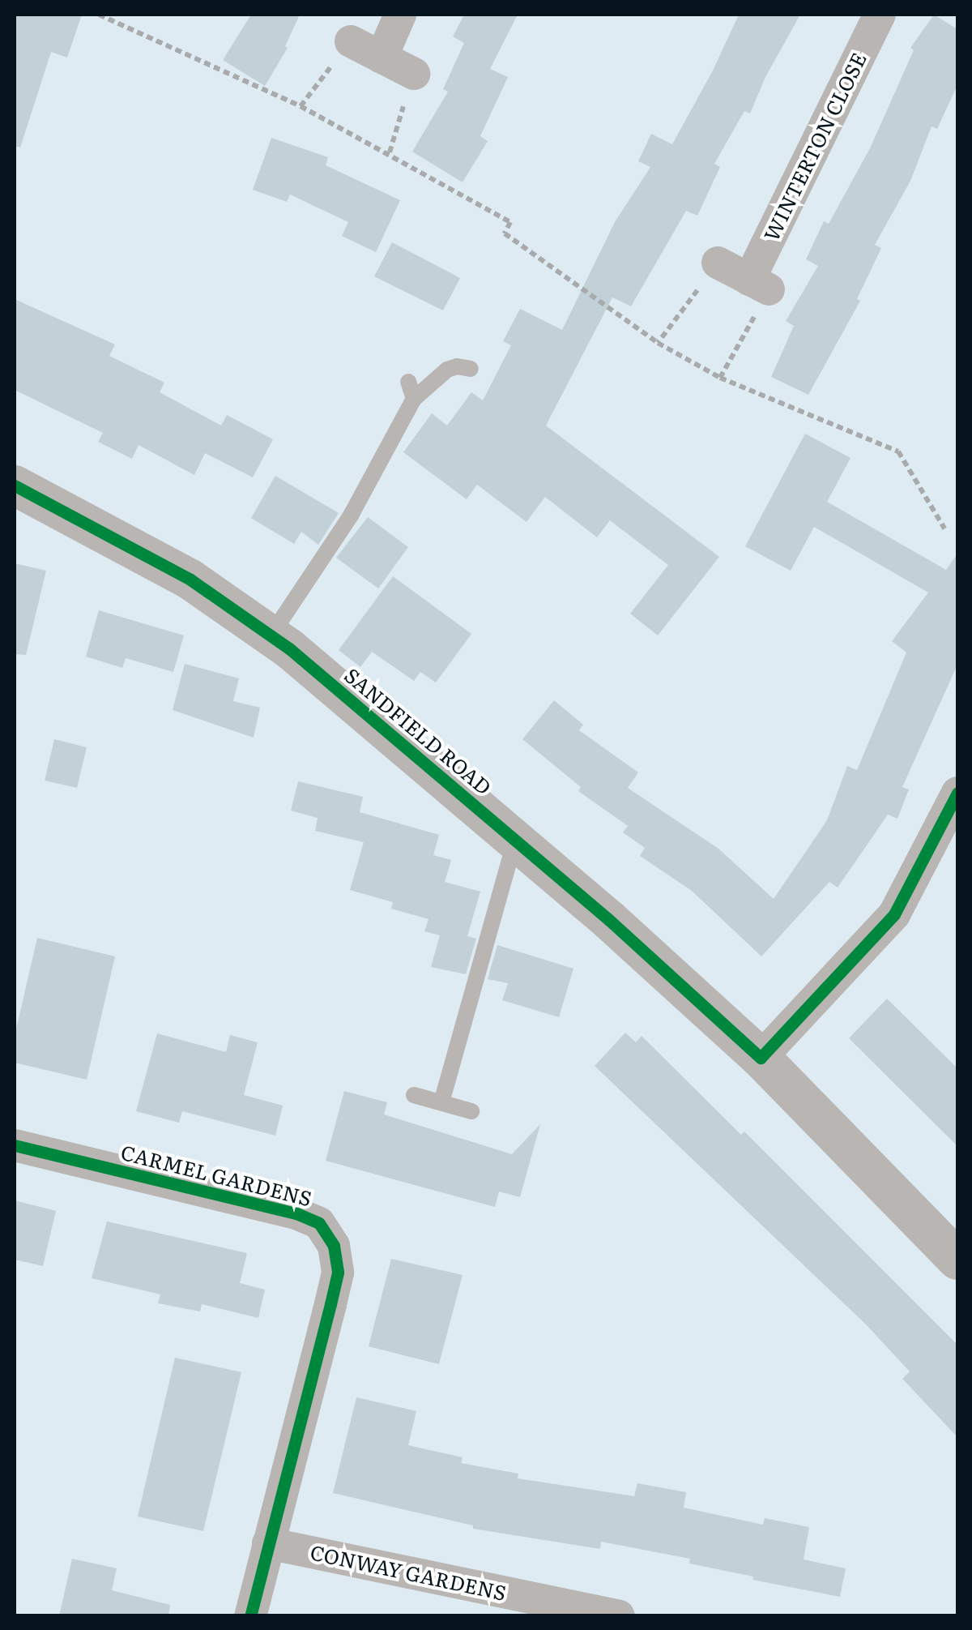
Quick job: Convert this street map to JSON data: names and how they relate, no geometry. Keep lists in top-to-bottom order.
{
  "streets": {
    "street": [
      "WINTERTON CLOSE",
      "SANDFIELD ROAD",
      "CARMEL GARDENS",
      "CONWAY GARDENS"
    ]
  },
  "crossings": [
    ["CARMEL GARDENS", "CONWAY GARDENS"]
  ]
}
